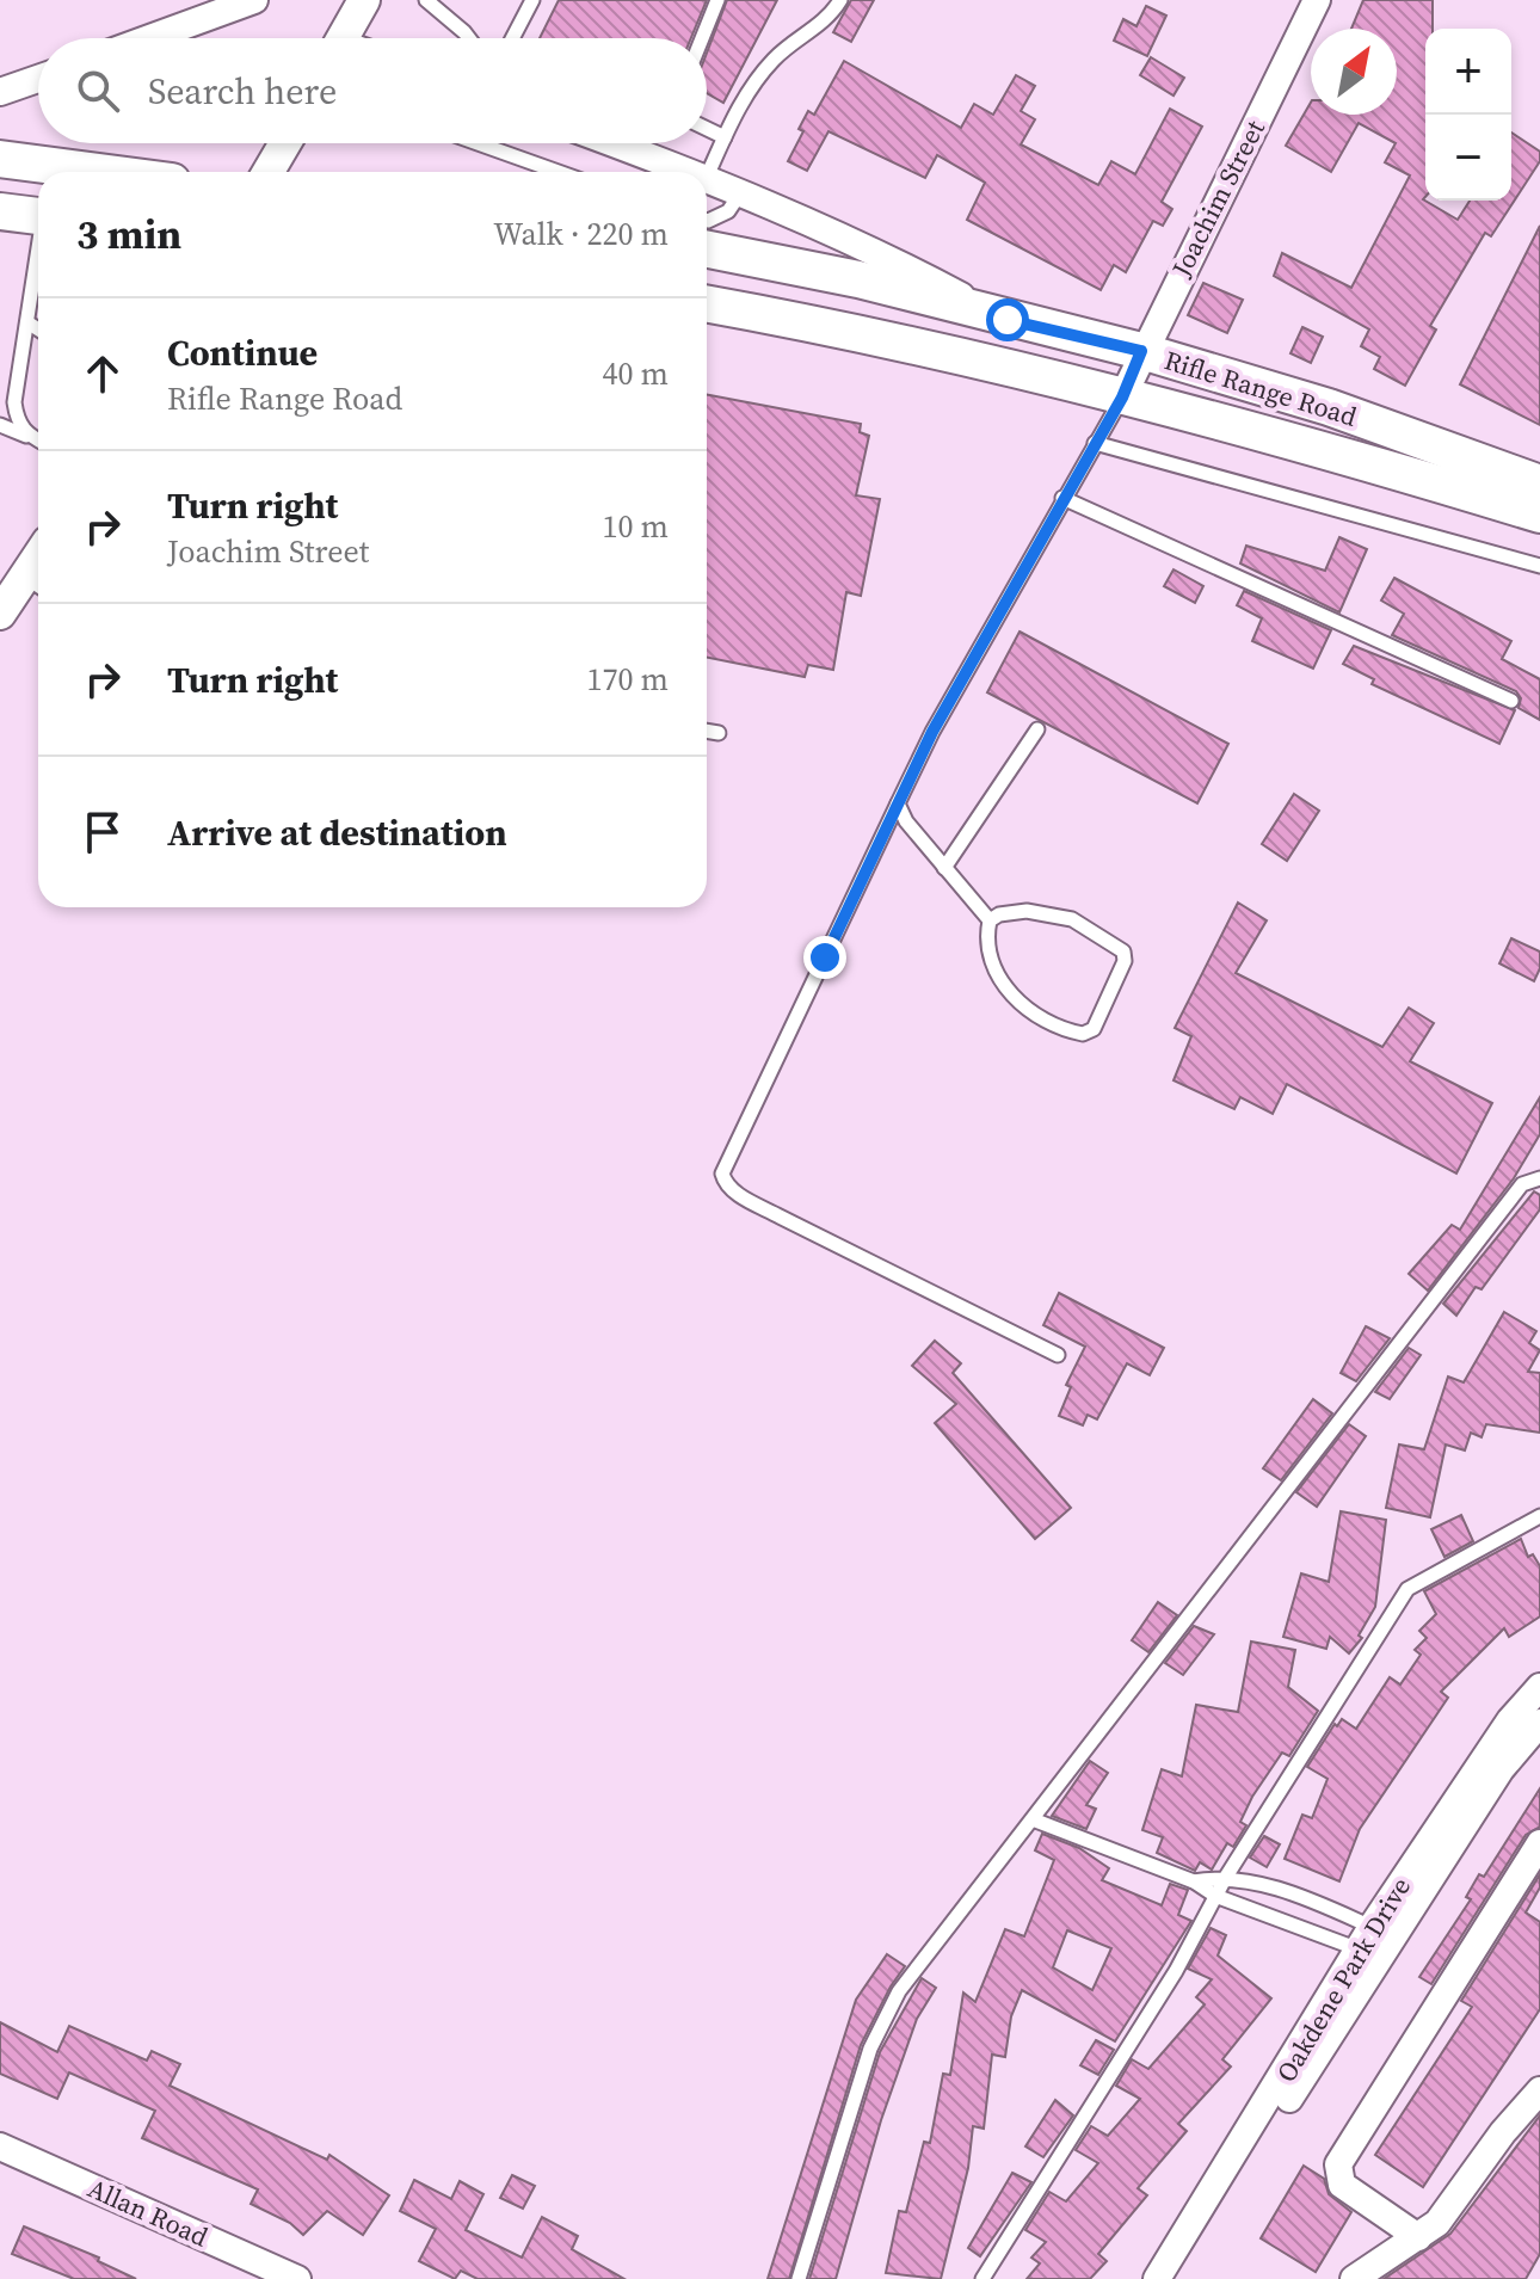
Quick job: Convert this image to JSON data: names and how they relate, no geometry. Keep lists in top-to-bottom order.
{
  "streets": {
    "main road": ["Rifle Range Road"],
    "street": ["Joachim Street", "Oakdene Park Drive", "Allan Road"]
  },
  "crossings": [
    ["Joachim Street", "Rifle Range Road"]
  ],
  "north": "top right",
  "page": {
    "map_buttons": ["+", "−"],
    "search": "Search here",
    "heading": ["3 min", "Walk · 220 m"],
    "list": [
      ["Continue", "Rifle Range Road", "40 m"],
      ["Turn right", "Joachim Street", "10 m"],
      ["Turn right", "170 m"],
      "Arrive at destination"
    ]
  }
}
